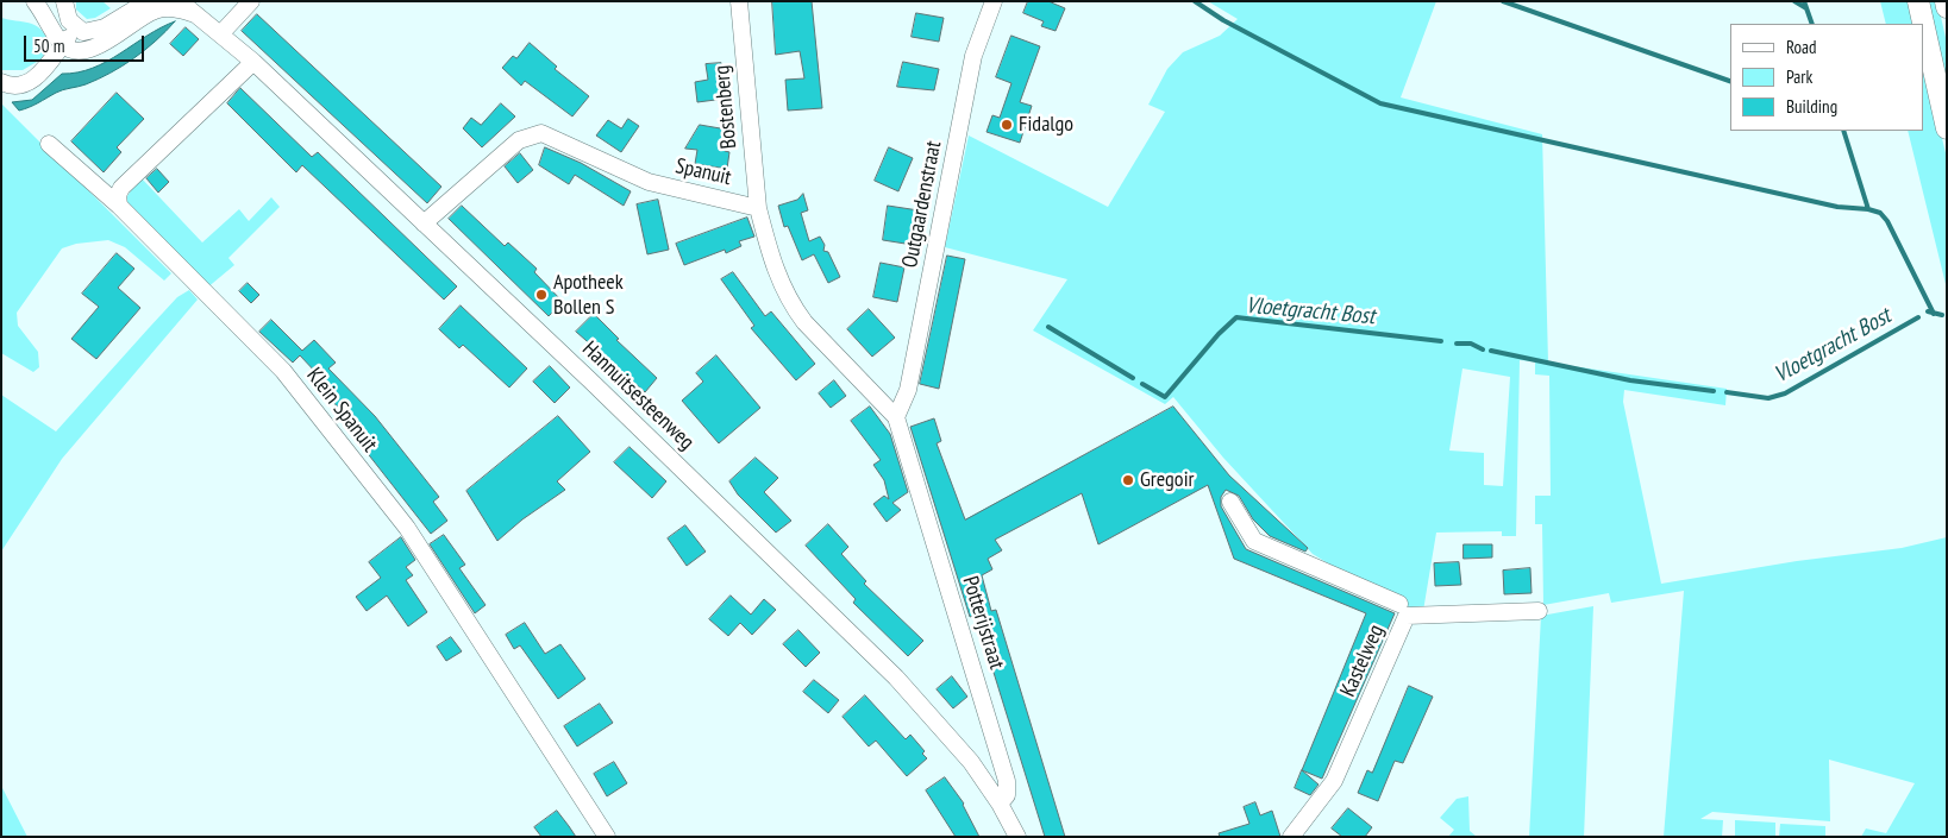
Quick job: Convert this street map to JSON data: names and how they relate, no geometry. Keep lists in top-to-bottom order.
{
  "streets": {
    "street": [
      "Bostenberg",
      "Spanuit",
      "Outgaardenstraat",
      "Hannuitsesteenweg",
      "Klein Spanuit",
      "Potterijstraat",
      "Kastelweg"
    ]
  },
  "crossings": [
    ["Bostenberg", "Spanuit"],
    ["Spanuit", "Hannuitsesteenweg"],
    ["Outgaardenstraat", "Potterijstraat"],
    ["Hannuitsesteenweg", "Potterijstraat"]
  ],
  "water": ["Vloetgracht Bost"],
  "places": ["Fidalgo", "Apotheek Bollen S", "Gregoir"],
  "legend": ["Road", "Park", "Building"],
  "scale_bar": "50 m"
}
